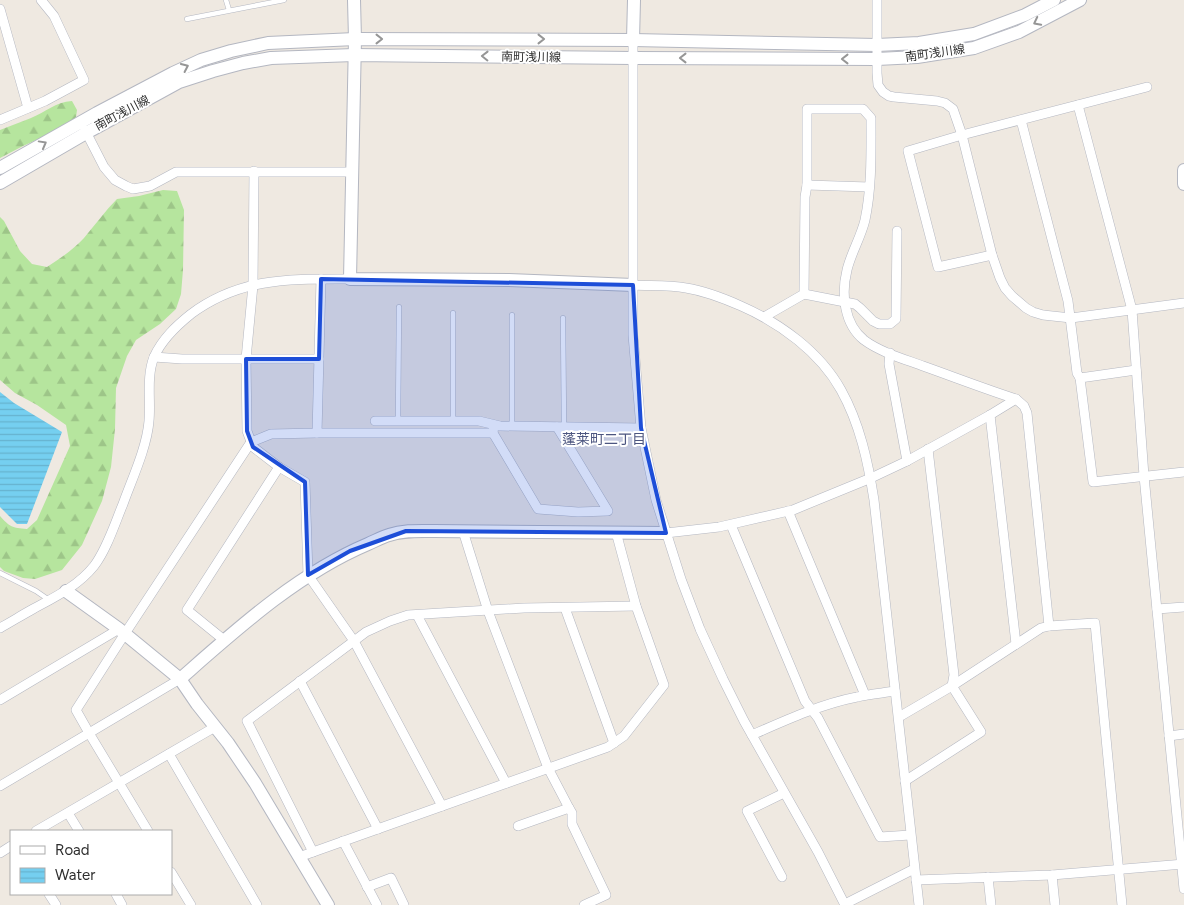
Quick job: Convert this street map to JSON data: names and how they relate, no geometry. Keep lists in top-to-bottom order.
{
  "streets": {
    "street": ["南町浅川線"]
  },
  "districts": ["蓬莱町二丁目"],
  "legend": ["Road", "Water"]
}
